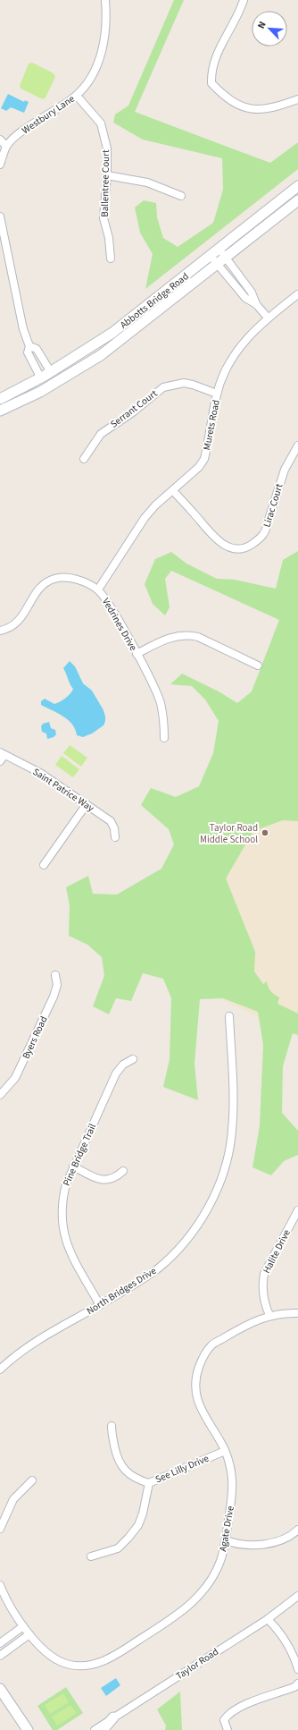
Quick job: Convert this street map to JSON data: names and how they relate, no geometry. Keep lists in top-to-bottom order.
{
  "streets": {
    "main road": ["Abbotts Bridge Road"],
    "street": [
      "Westbury Lane",
      "Ballentree Court",
      "Serrant Court",
      "Murets Road",
      "Lirac Court",
      "Vedrines Drive",
      "Saint Patrice Way",
      "Byers Road",
      "Pine Bridge Trail",
      "Halite Drive",
      "North Bridges Drive",
      "See Lilly Drive",
      "Agate Drive",
      "Taylor Road"
    ]
  },
  "crossings": [
    ["Westbury Lane", "Ballentree Court"],
    ["Serrant Court", "Murets Road"],
    ["Murets Road", "Lirac Court"],
    ["Murets Road", "Vedrines Drive"],
    ["Pine Bridge Trail", "North Bridges Drive"],
    ["Halite Drive", "Agate Drive"],
    ["See Lilly Drive", "Agate Drive"]
  ],
  "places": ["Taylor Road Middle School"],
  "north": "top left"
}
